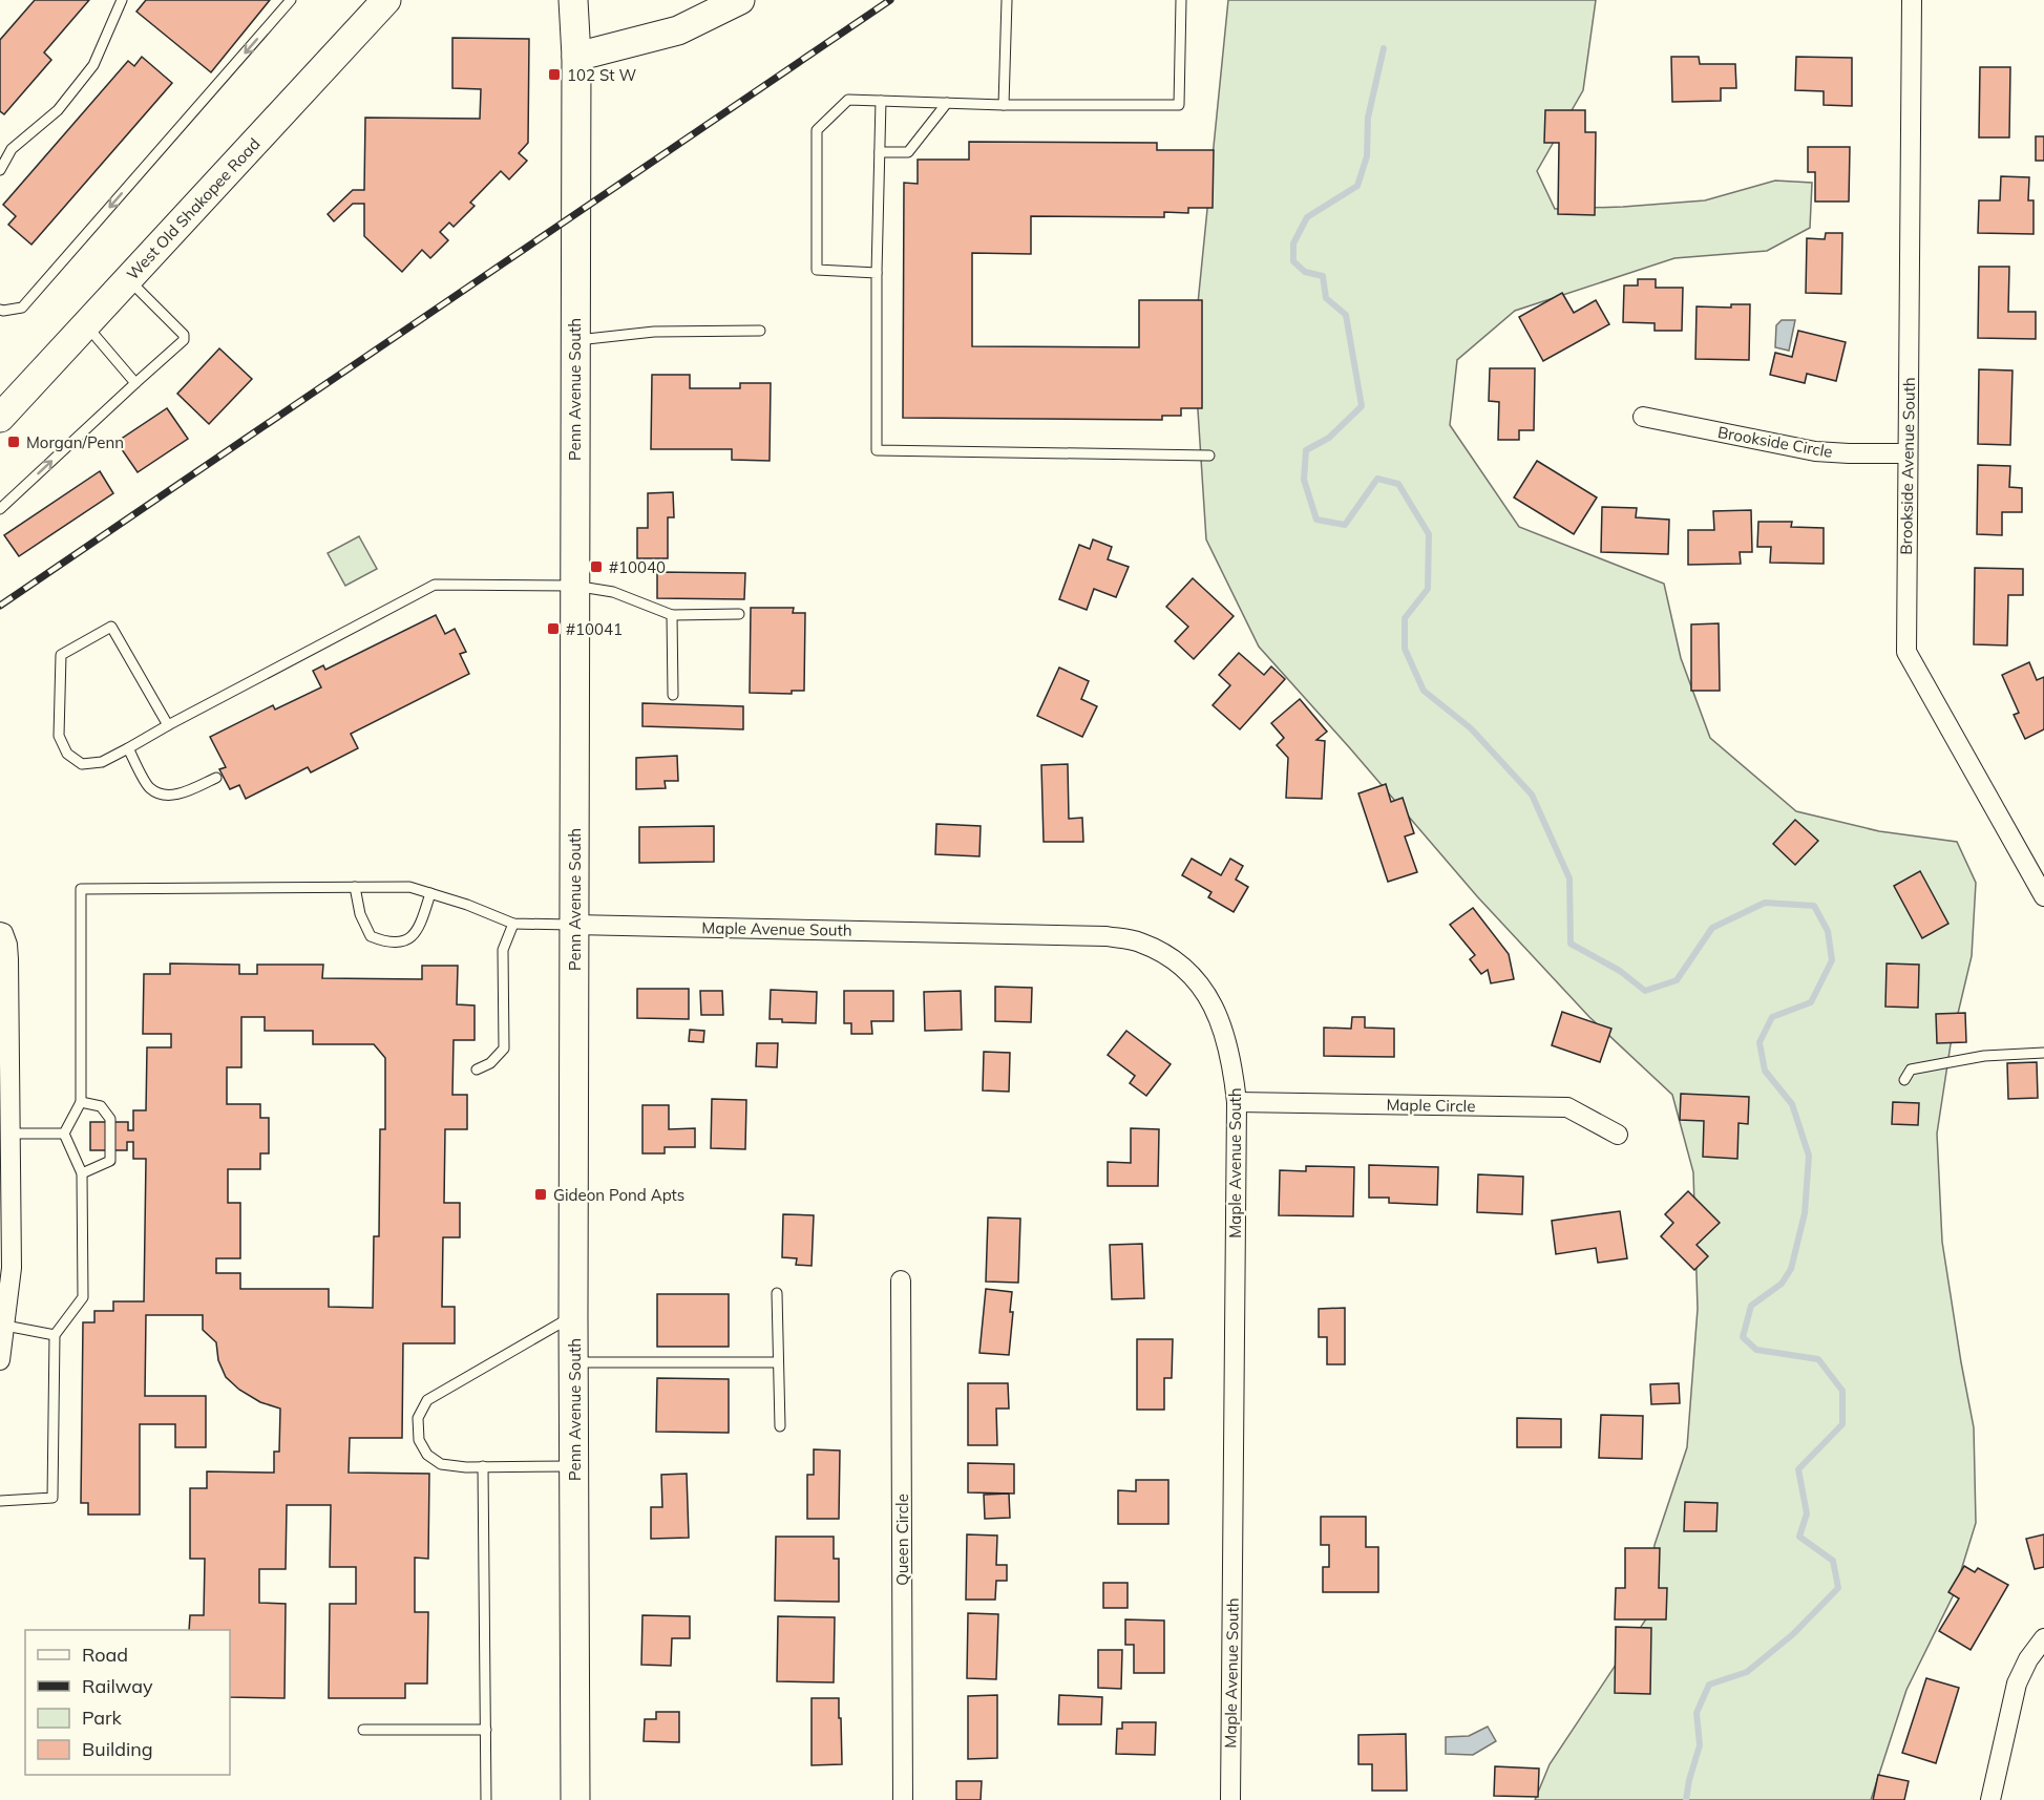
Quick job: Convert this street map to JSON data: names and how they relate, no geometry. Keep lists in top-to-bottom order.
{
  "streets": {
    "main road": ["West Old Shakopee Road", "Penn Avenue South"],
    "street": [
      "Brookside Circle",
      "Brookside Avenue South",
      "Maple Avenue South",
      "Maple Circle",
      "Queen Circle"
    ]
  },
  "crossings": [
    ["Penn Avenue South", "Maple Avenue South"],
    ["Brookside Circle", "Brookside Avenue South"],
    ["Maple Avenue South", "Maple Circle"]
  ],
  "places": {
    "transit": [
      "102 St W",
      "Morgan/Penn",
      "#10040",
      "#10041",
      "Gideon Pond Apts"
    ]
  },
  "legend": [
    "Road",
    "Railway",
    "Park",
    "Building"
  ]
}
